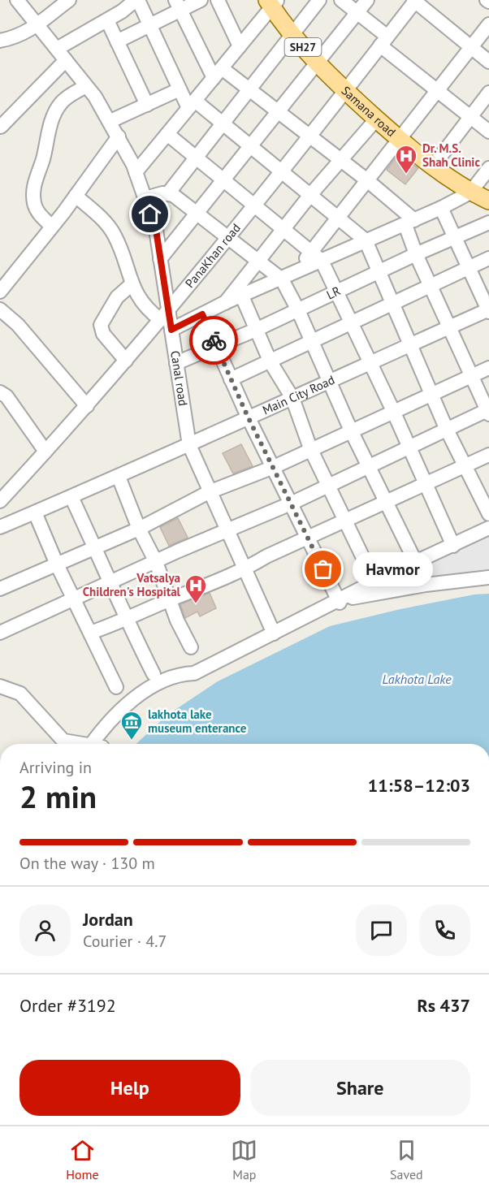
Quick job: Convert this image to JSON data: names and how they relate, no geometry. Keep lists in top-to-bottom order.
{
  "streets": {
    "main road": ["SH27", "Samana road"],
    "street": [
      "PanaKhan road",
      "LR",
      "Canal road",
      "Main City Road"
    ]
  },
  "crossings": [
    ["Samana road", "PanaKhan road"],
    ["PanaKhan road", "Canal road"],
    ["LR", "Canal road"],
    ["Canal road", "Main City Road"]
  ],
  "water": ["Lakhota Lake"],
  "places": {
    "hospital": ["Dr. M.S. Shah Clinic", "Vatsalya Children's Hospital"],
    "other": ["Havmor"],
    "museum": ["lakhota lake museum enterance"]
  },
  "page": {
    "bubble": "Havmor",
    "heading": ["2 min", "Arriving in", "11:58–12:03"],
    "panel": [
      "Jordan",
      "Courier · 4.7",
      "Order #3192",
      "Rs 437"
    ],
    "bar": "On the way · 130 m",
    "buttons": ["Help", "Share"],
    "tabs": ["Home", "Map", "Saved"]
  }
}
